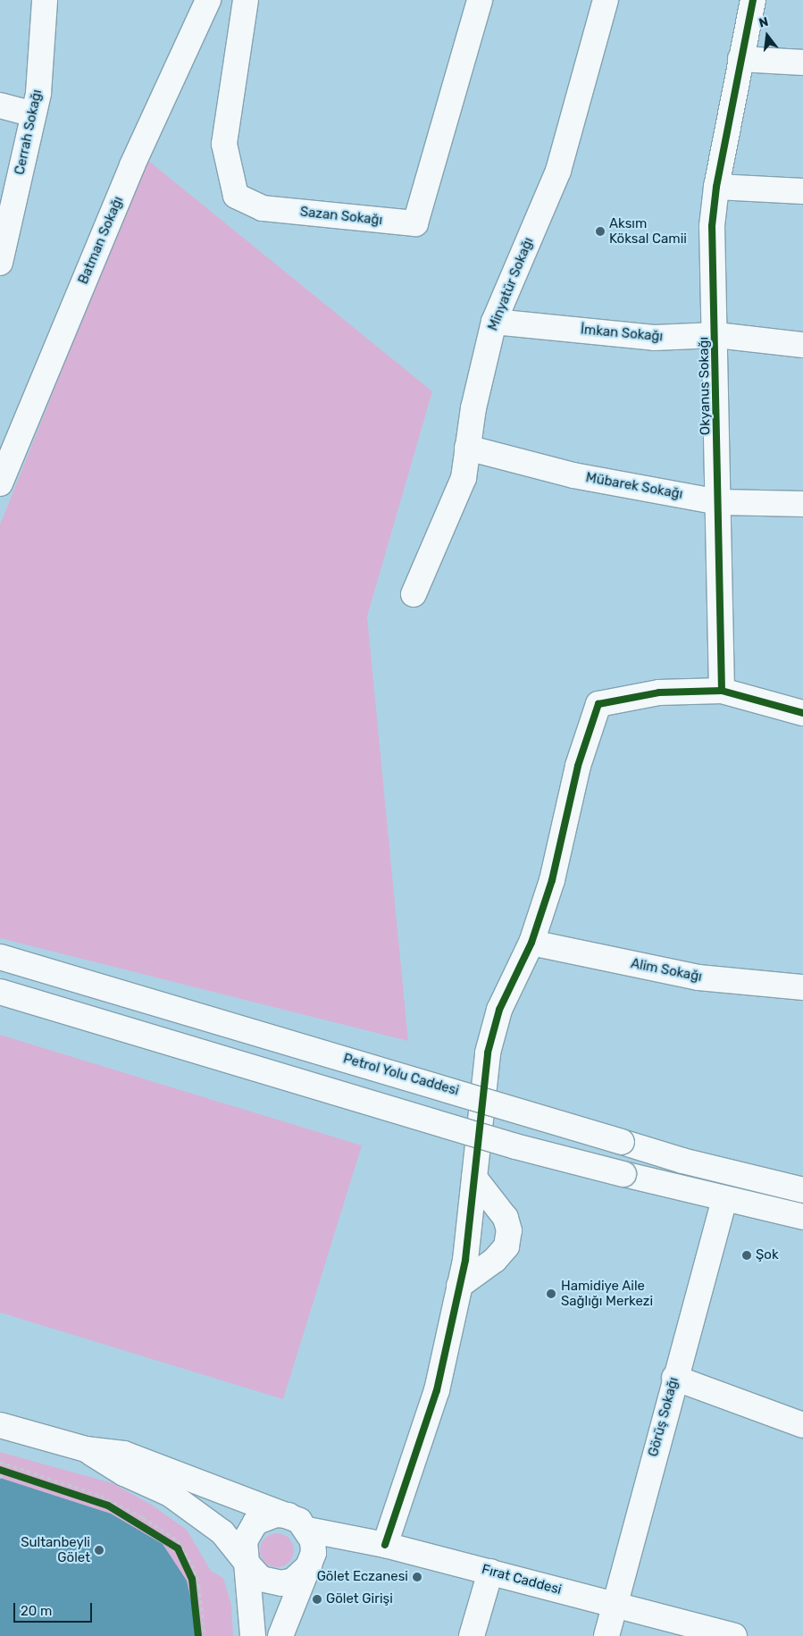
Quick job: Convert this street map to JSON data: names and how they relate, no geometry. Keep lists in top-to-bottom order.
{
  "streets": {
    "street": [
      "Cerrah Sokağı",
      "Sazan Sokağı",
      "Batman Sokağı",
      "Minyatür Sokağı",
      "İmkan Sokağı",
      "Okyanus Sokağı",
      "Mübarek Sokağı",
      "Alim Sokağı",
      "Petrol Yolu Caddesi",
      "Görüş Sokağı",
      "Fırat Caddesi"
    ]
  },
  "crossings": [
    ["Minyatür Sokağı", "İmkan Sokağı"],
    ["Minyatür Sokağı", "Mübarek Sokağı"],
    ["İmkan Sokağı", "Okyanus Sokağı"],
    ["Okyanus Sokağı", "Mübarek Sokağı"],
    ["Görüş Sokağı", "Fırat Caddesi"]
  ],
  "places": [
    "Aksım Köksal Camii",
    "Şok",
    "Hamidiye Aile Sağlığı Merkezi",
    "Sultanbeyli Gölet",
    "Gölet Eczanesi",
    "Gölet Girişi"
  ],
  "scale_bar": "20 m",
  "north": "top"
}
